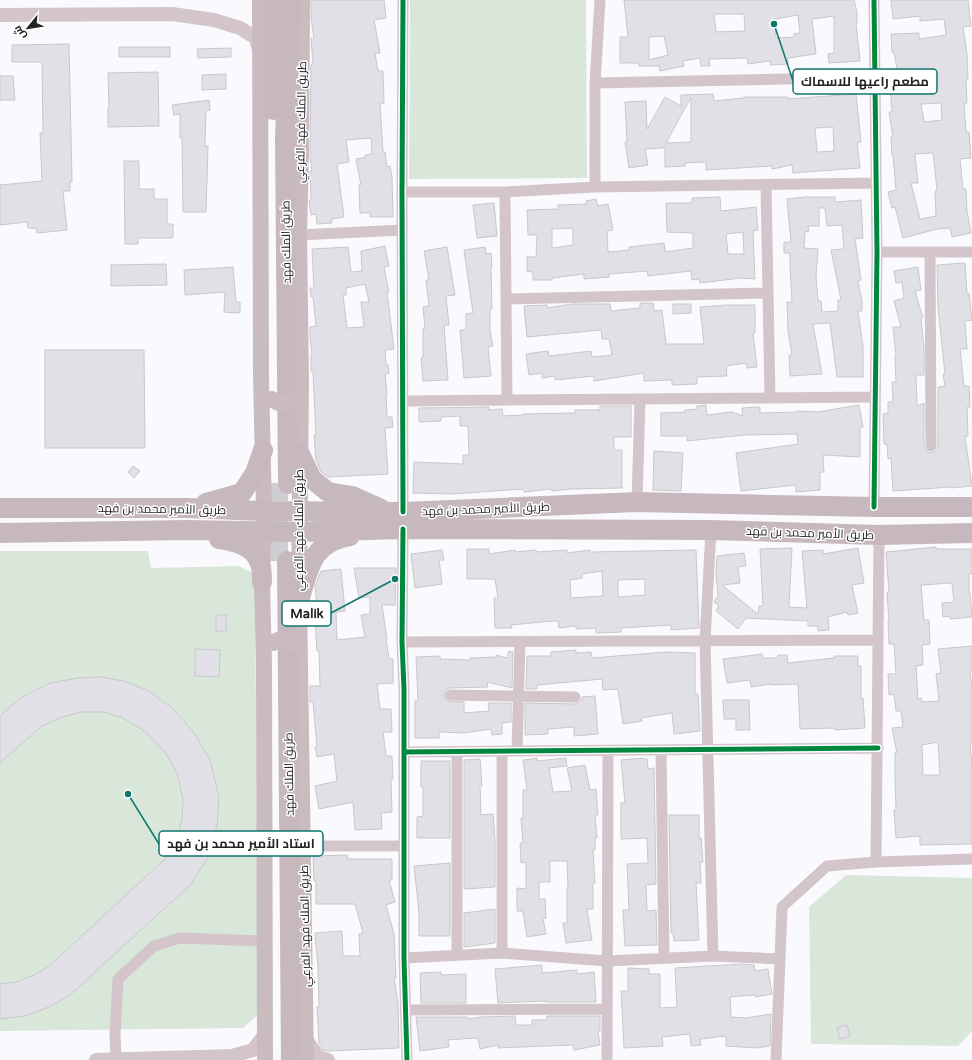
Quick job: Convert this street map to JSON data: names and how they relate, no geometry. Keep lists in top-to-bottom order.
{
  "streets": {
    "highway": ["طريق الملك فهد", "طريق الأمير محمد بن فهد"],
    "main road": ["طريق الملك فهد الفرعي"]
  },
  "crossings": [
    ["طريق الملك فهد الفرعي", "طريق الملك فهد"],
    ["طريق الملك فهد الفرعي", "طريق الأمير محمد بن فهد"]
  ],
  "places": ["مطعم راعيها للاسماك", "Malik", "استاد الأمير محمد بن فهد"],
  "north": "bottom left"
}
